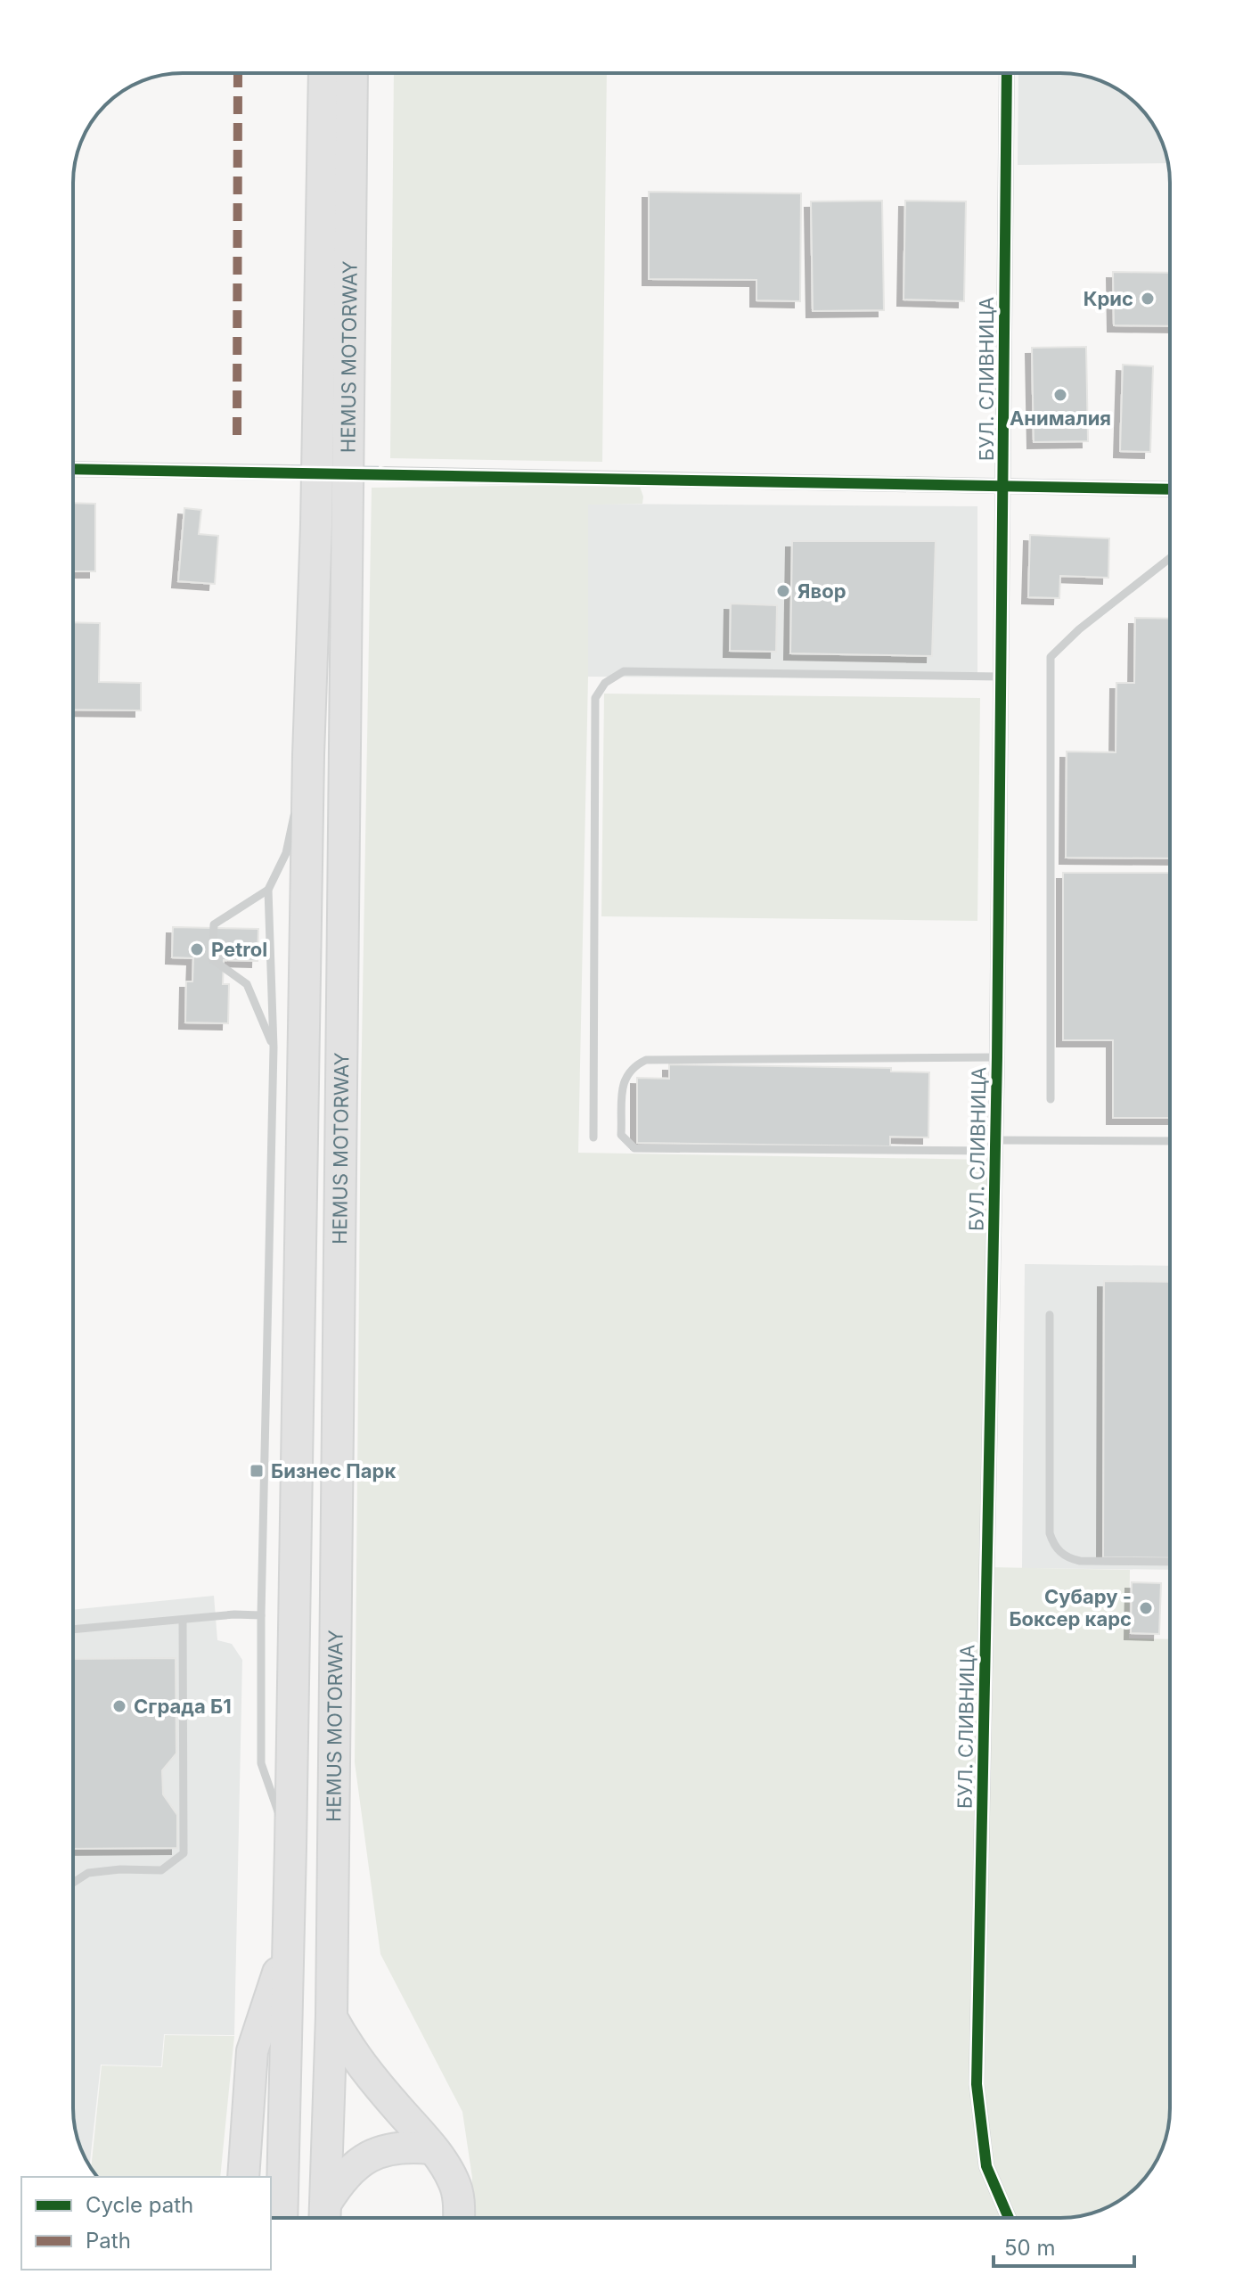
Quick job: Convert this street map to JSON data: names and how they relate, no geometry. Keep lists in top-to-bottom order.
{
  "streets": {
    "highway": ["HEMUS MOTORWAY"],
    "street": ["БУЛ. СЛИВНИЦА"]
  },
  "places": {
    "other": [
      "Крис",
      "Анималия",
      "Явор",
      "Petrol",
      "Субару - Боксер карс",
      "Сграда Б1"
    ],
    "transit": ["Бизнес Парк"]
  },
  "legend": ["Cycle path", "Path"],
  "scale_bar": "50 m"
}
